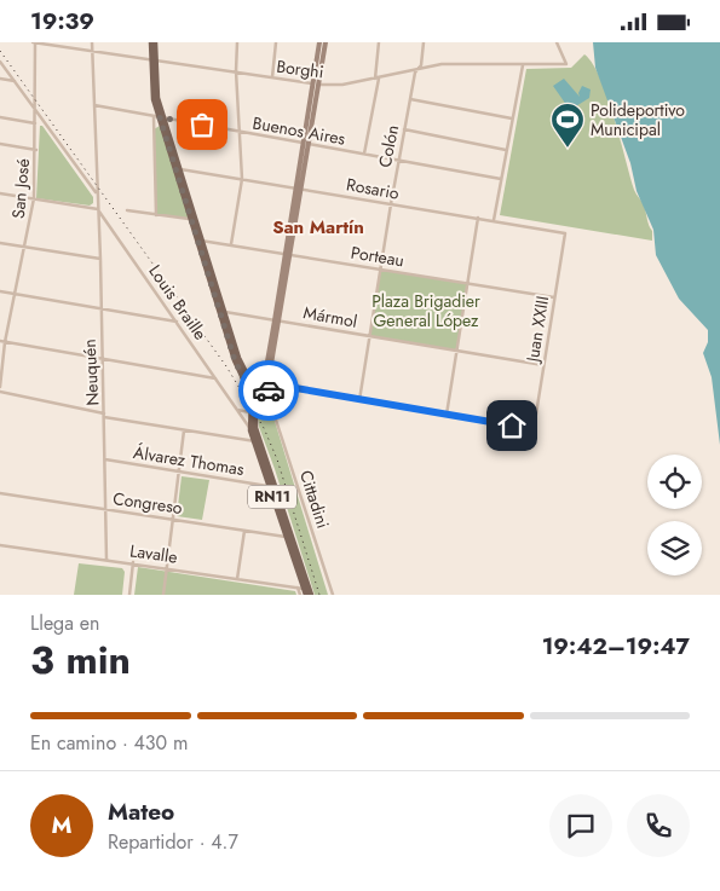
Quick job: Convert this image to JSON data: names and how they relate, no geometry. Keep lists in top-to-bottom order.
{
  "streets": {
    "main road": ["RN11"],
    "street": [
      "Borghi",
      "Buenos Aires",
      "Colón",
      "San José",
      "Rosario",
      "Porteau",
      "Louis Braille",
      "Mármol",
      "Juan XXIII",
      "Neuquén",
      "Álvarez Thomas",
      "Cittadini",
      "Congreso",
      "Lavalle"
    ]
  },
  "crossings": [
    ["Borghi", "Colón"],
    ["Borghi", "San José"],
    ["Borghi", "Neuquén"],
    ["Buenos Aires", "Colón"],
    ["Buenos Aires", "Neuquén"],
    ["Colón", "Rosario"],
    ["Colón", "Porteau"],
    ["Colón", "Mármol"],
    ["Rosario", "Juan XXIII"],
    ["Porteau", "Juan XXIII"],
    ["Louis Braille", "Neuquén"],
    ["Louis Braille", "RN11"],
    ["Mármol", "Juan XXIII"],
    ["Neuquén", "Álvarez Thomas"],
    ["Neuquén", "Congreso"],
    ["Neuquén", "Lavalle"],
    ["Álvarez Thomas", "RN11"],
    ["RN11", "Cittadini"],
    ["RN11", "Congreso"],
    ["RN11", "Lavalle"]
  ],
  "districts": ["San Martín"],
  "parks": ["Plaza Brigadier General López"],
  "places": {
    "sports": ["Polideportivo Municipal"]
  },
  "page": {
    "status": "19:39",
    "heading": ["3 min", "Llega en", "19:42–19:47"],
    "panel": ["Mateo", "Repartidor · 4.7"],
    "bar": "En camino · 430 m",
    "round": "M"
  }
}
